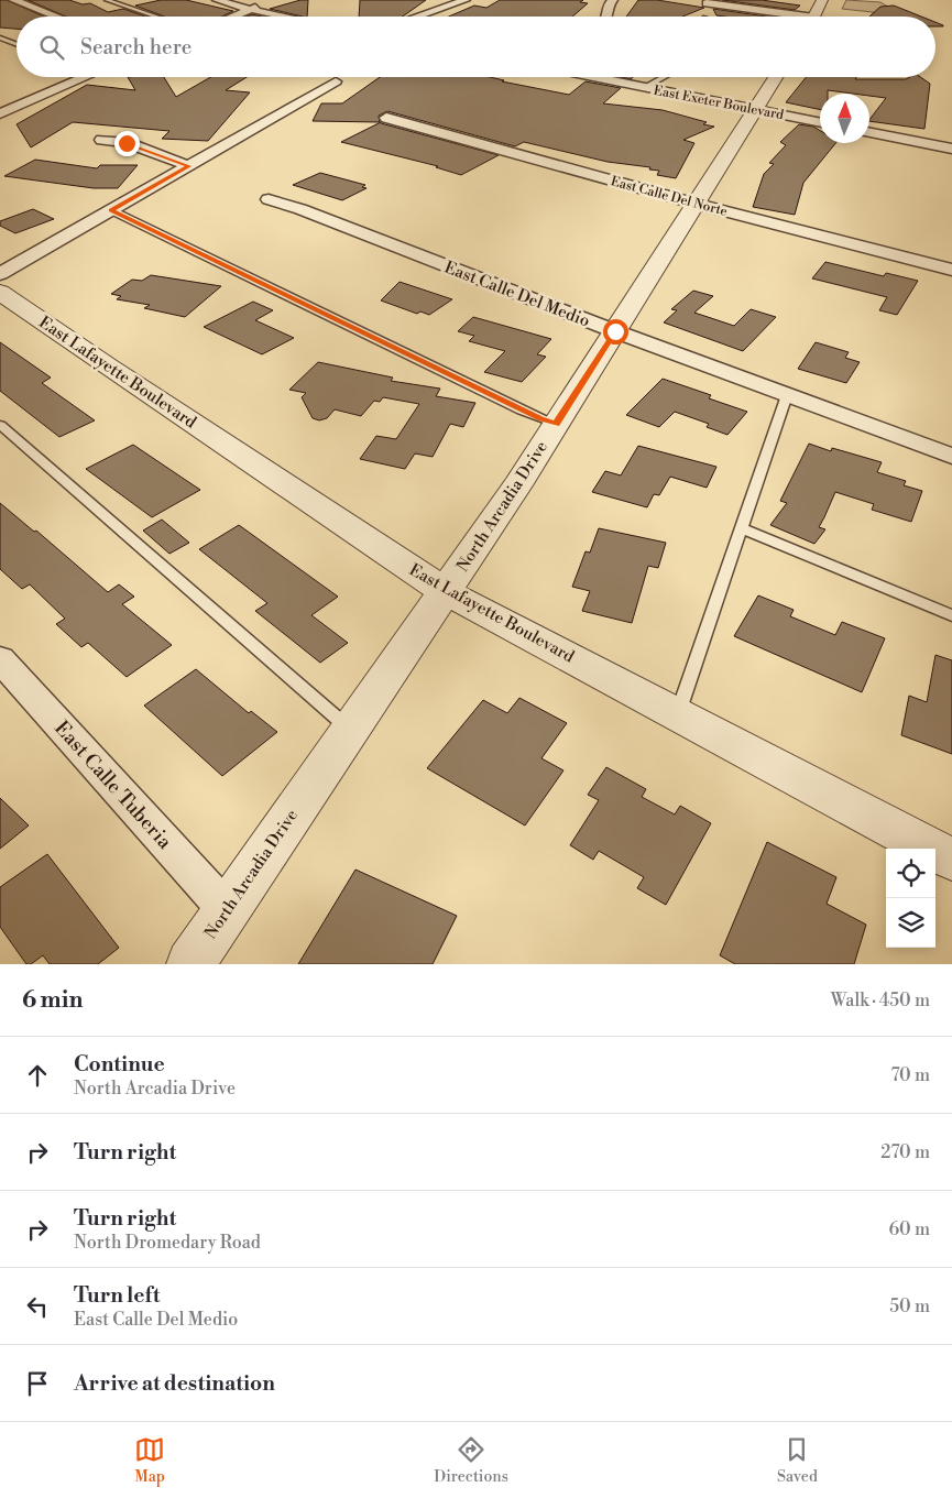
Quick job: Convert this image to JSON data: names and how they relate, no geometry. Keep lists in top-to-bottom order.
{
  "streets": {
    "street": [
      "East Exeter Boulevard",
      "East Calle Del Norte",
      "East Calle Del Medio",
      "East Lafayette Boulevard",
      "North Arcadia Drive",
      "East Calle Tuberia"
    ]
  },
  "crossings": [
    ["East Exeter Boulevard", "North Arcadia Drive"],
    ["East Calle Del Norte", "North Arcadia Drive"],
    ["East Calle Del Medio", "North Arcadia Drive"],
    ["East Lafayette Boulevard", "North Arcadia Drive"],
    ["North Arcadia Drive", "East Calle Tuberia"]
  ],
  "north": "top",
  "page": {
    "search": "Search here",
    "heading": ["6 min", "Walk · 450 m"],
    "list": [
      ["Continue", "North Arcadia Drive", "70 m"],
      ["Turn right", "270 m"],
      ["Turn right", "North Dromedary Road", "60 m"],
      ["Turn left", "East Calle Del Medio", "50 m"],
      "Arrive at destination"
    ],
    "nav": ["Map", "Directions", "Saved"]
  }
}
